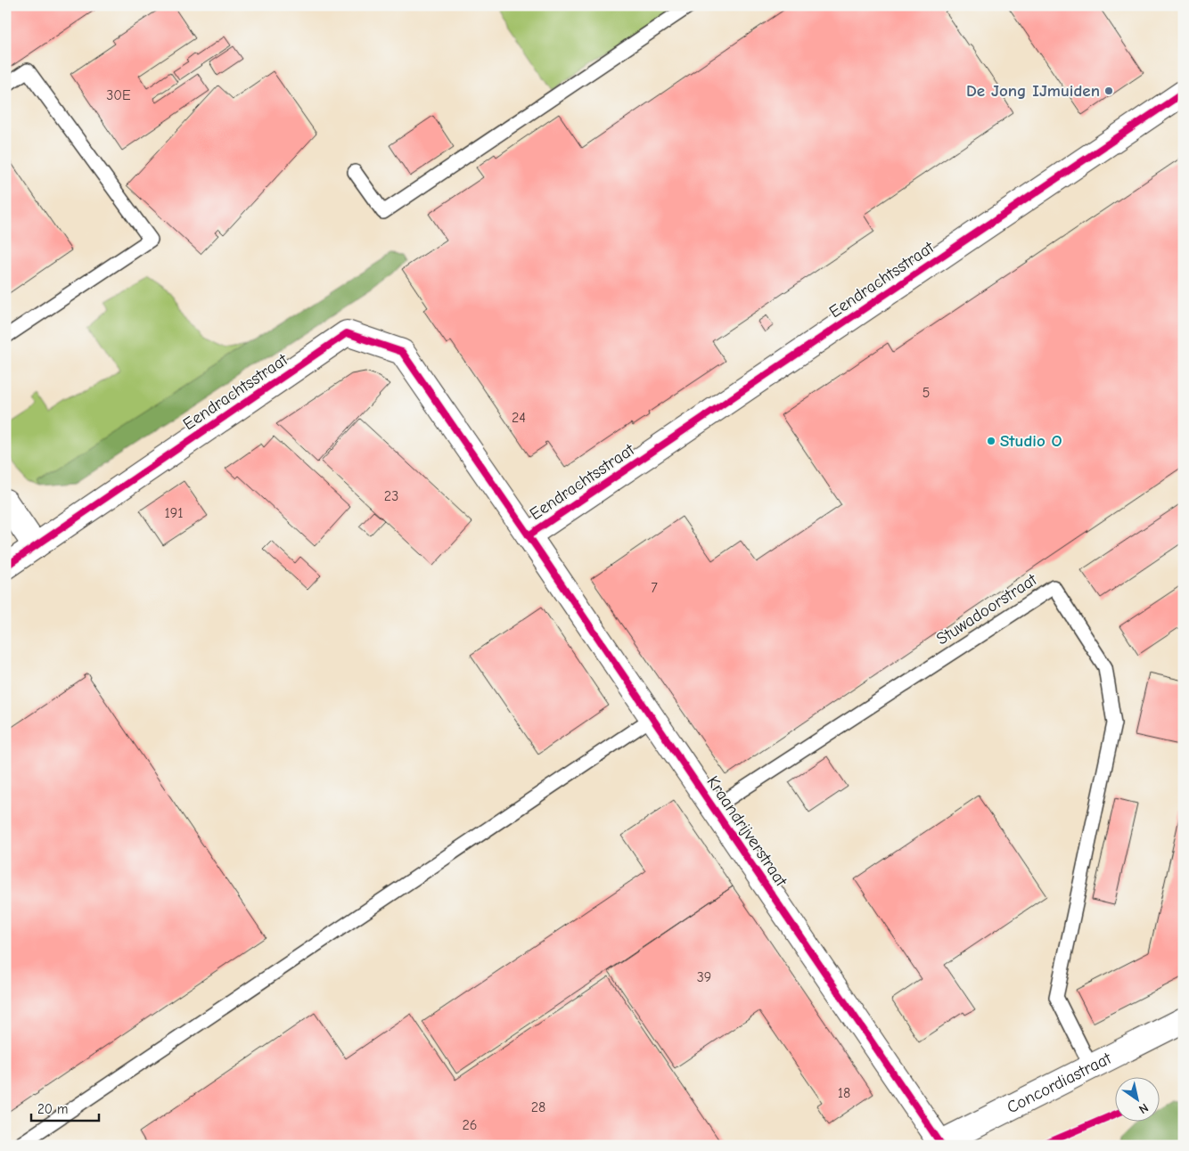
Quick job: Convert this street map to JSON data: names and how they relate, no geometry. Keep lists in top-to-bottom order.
{
  "streets": {
    "street": ["Eendrachtsstraat", "Kraandrijverstraat", "Concordiastraat"],
    "lane": ["Stuwadoorstraat"]
  },
  "crossings": [
    ["Eendrachtsstraat", "Kraandrijverstraat"],
    ["Stuwadoorstraat", "Kraandrijverstraat"],
    ["Stuwadoorstraat", "Concordiastraat"],
    ["Kraandrijverstraat", "Concordiastraat"]
  ],
  "places": ["De Jong IJmuiden", "Studio O"],
  "house_numbers": [
    "30E",
    "5",
    "24",
    "23",
    "191",
    "7",
    "39",
    "18",
    "28",
    "26"
  ],
  "scale_bar": "20 m",
  "north": "bottom right"
}
